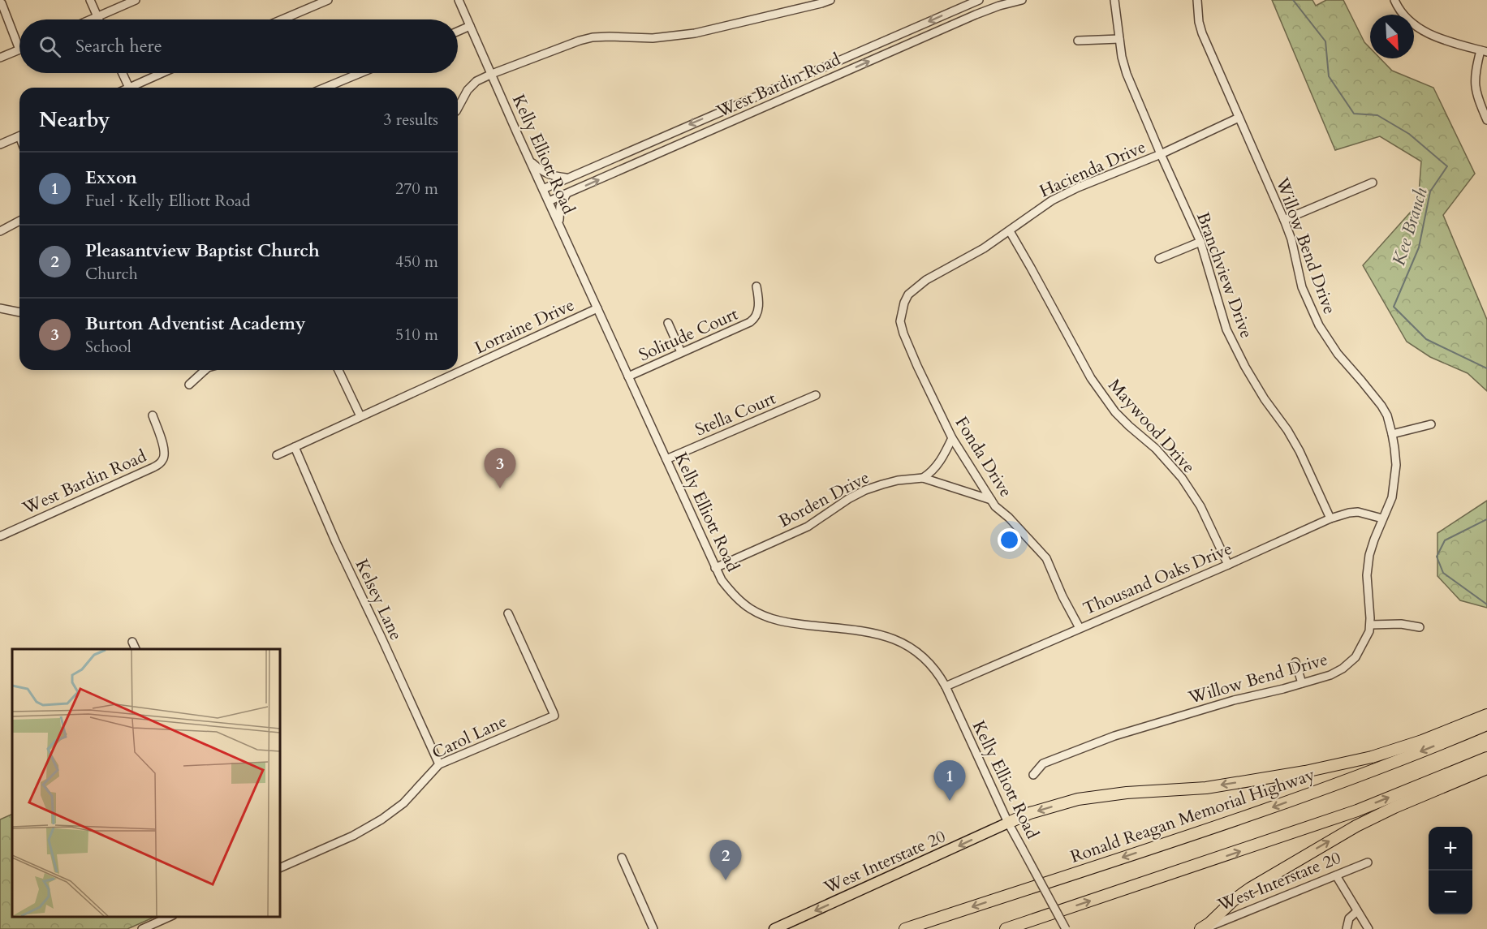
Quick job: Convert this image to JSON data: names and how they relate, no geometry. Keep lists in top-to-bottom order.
{
  "streets": {
    "highway": ["Ronald Reagan Memorial Highway"],
    "main road": ["West Interstate 20"],
    "street": [
      "West Bardin Road",
      "Kelly Elliott Road",
      "Hacienda Drive",
      "Willow Bend Drive",
      "Branchview Drive",
      "Lorraine Drive",
      "Solitude Court",
      "Stella Court",
      "Maywood Drive",
      "Fonda Drive",
      "Borden Drive",
      "Thousand Oaks Drive",
      "Kelsey Lane",
      "Carol Lane"
    ]
  },
  "crossings": [
    ["West Bardin Road", "Kelly Elliott Road"],
    ["Kelly Elliott Road", "Lorraine Drive"],
    ["Kelly Elliott Road", "Solitude Court"],
    ["Kelly Elliott Road", "Stella Court"],
    ["Kelly Elliott Road", "Borden Drive"],
    ["Kelly Elliott Road", "Thousand Oaks Drive"],
    ["Kelly Elliott Road", "West Interstate 20"],
    ["Hacienda Drive", "Willow Bend Drive"],
    ["Hacienda Drive", "Branchview Drive"],
    ["Hacienda Drive", "Maywood Drive"],
    ["Hacienda Drive", "Fonda Drive"],
    ["Willow Bend Drive", "Thousand Oaks Drive"],
    ["Branchview Drive", "Thousand Oaks Drive"],
    ["Lorraine Drive", "Kelsey Lane"],
    ["Maywood Drive", "Thousand Oaks Drive"],
    ["Fonda Drive", "Borden Drive"],
    ["Fonda Drive", "Thousand Oaks Drive"],
    ["Kelsey Lane", "Carol Lane"]
  ],
  "one_way": ["West Interstate 20"],
  "water": ["Kee Branch"],
  "north": "bottom right",
  "page": {
    "search": "Search here",
    "heading": ["Nearby", "3 results"],
    "list": [
      {
        "mark": "1",
        "name": "Exxon",
        "note": "Fuel · Kelly Elliott Road",
        "value": "270 m"
      },
      {
        "mark": "2",
        "name": "Pleasantview Baptist Church",
        "note": "Church",
        "value": "450 m"
      },
      {
        "mark": "3",
        "name": "Burton Adventist Academy",
        "note": "School",
        "value": "510 m"
      }
    ],
    "pins": ["3", "1", "2"],
    "map_buttons": ["+", "−"]
  }
}
